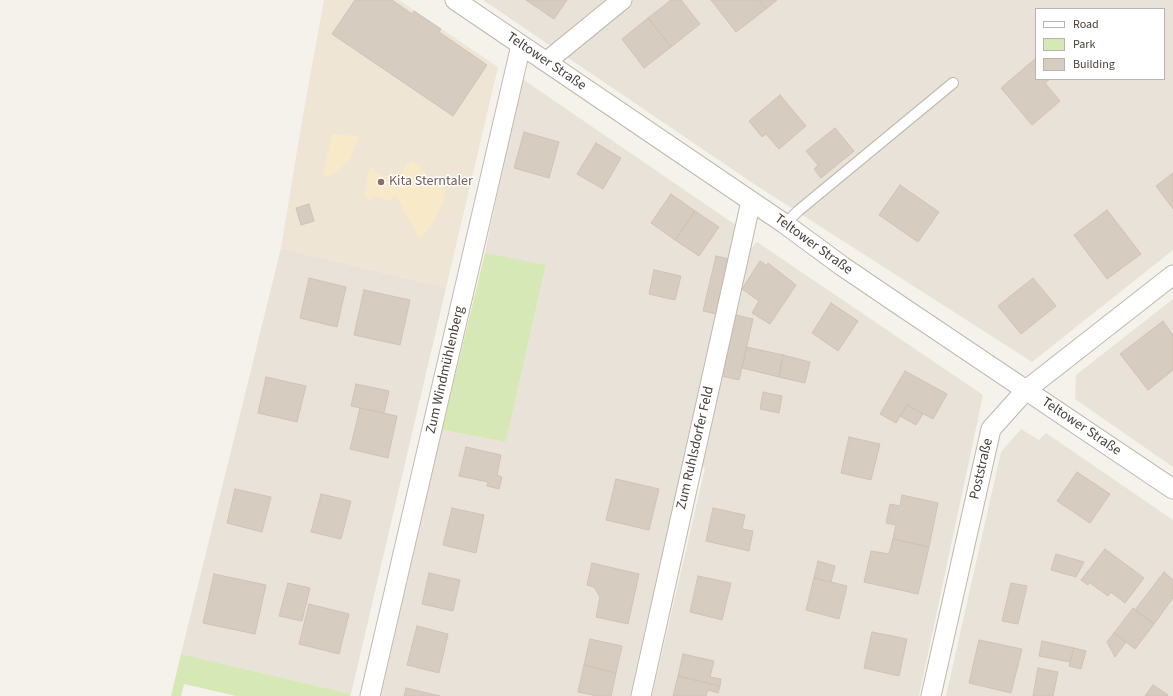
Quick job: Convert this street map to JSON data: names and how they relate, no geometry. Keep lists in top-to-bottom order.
{
  "streets": {
    "street": [
      "Teltower Straße",
      "Zum Windmühlenberg",
      "Zum Ruhlsdorfer Feld",
      "Poststraße"
    ]
  },
  "crossings": [
    ["Teltower Straße", "Zum Windmühlenberg"],
    ["Teltower Straße", "Zum Ruhlsdorfer Feld"],
    ["Teltower Straße", "Poststraße"]
  ],
  "places": ["Kita Sterntaler"],
  "legend": ["Road", "Park", "Building"]
}
